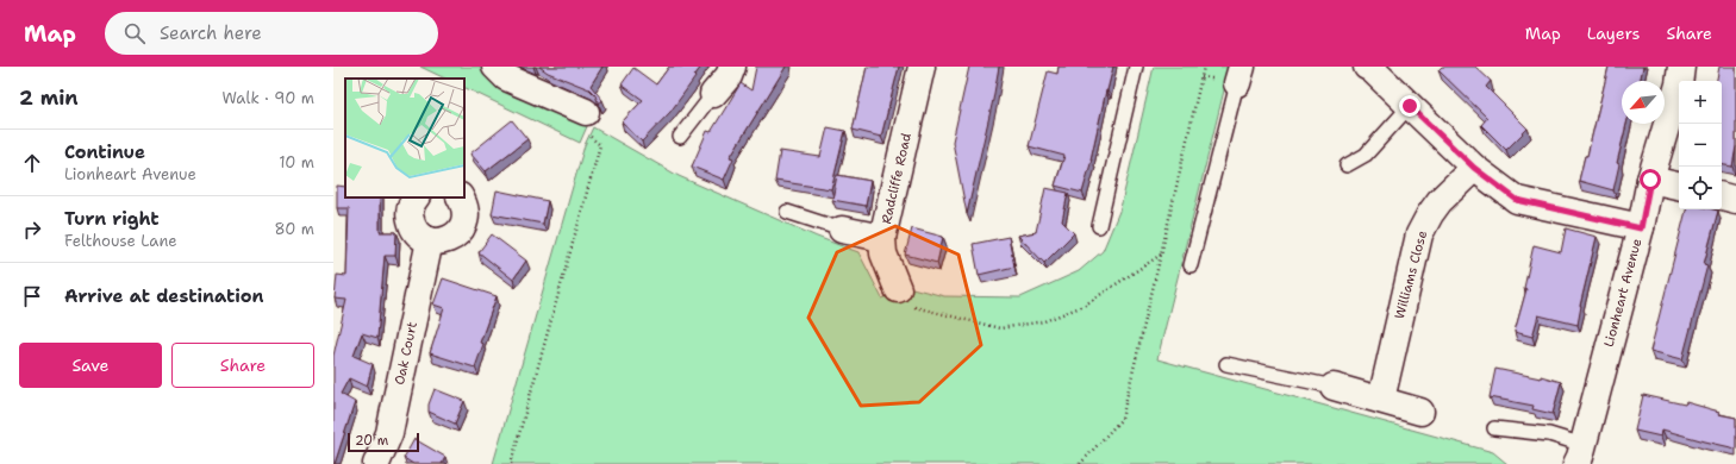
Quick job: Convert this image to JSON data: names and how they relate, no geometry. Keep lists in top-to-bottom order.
{
  "streets": {
    "street": [
      "Radcliffe Road",
      "Williams Close",
      "Lionheart Avenue",
      "Oak Court"
    ]
  },
  "scale_bar": "20 m",
  "north": "bottom left",
  "page": {
    "header": "Map",
    "search": "Search here",
    "nav": ["Map", "Layers", "Share"],
    "heading": ["2 min", "Walk · 90 m"],
    "map_buttons": ["+", "−"],
    "list": [
      ["Continue", "Lionheart Avenue", "10 m"],
      ["Turn right", "Felthouse Lane", "80 m"],
      "Arrive at destination"
    ],
    "buttons": ["Save", "Share"],
    "scale": "20 m"
  }
}
